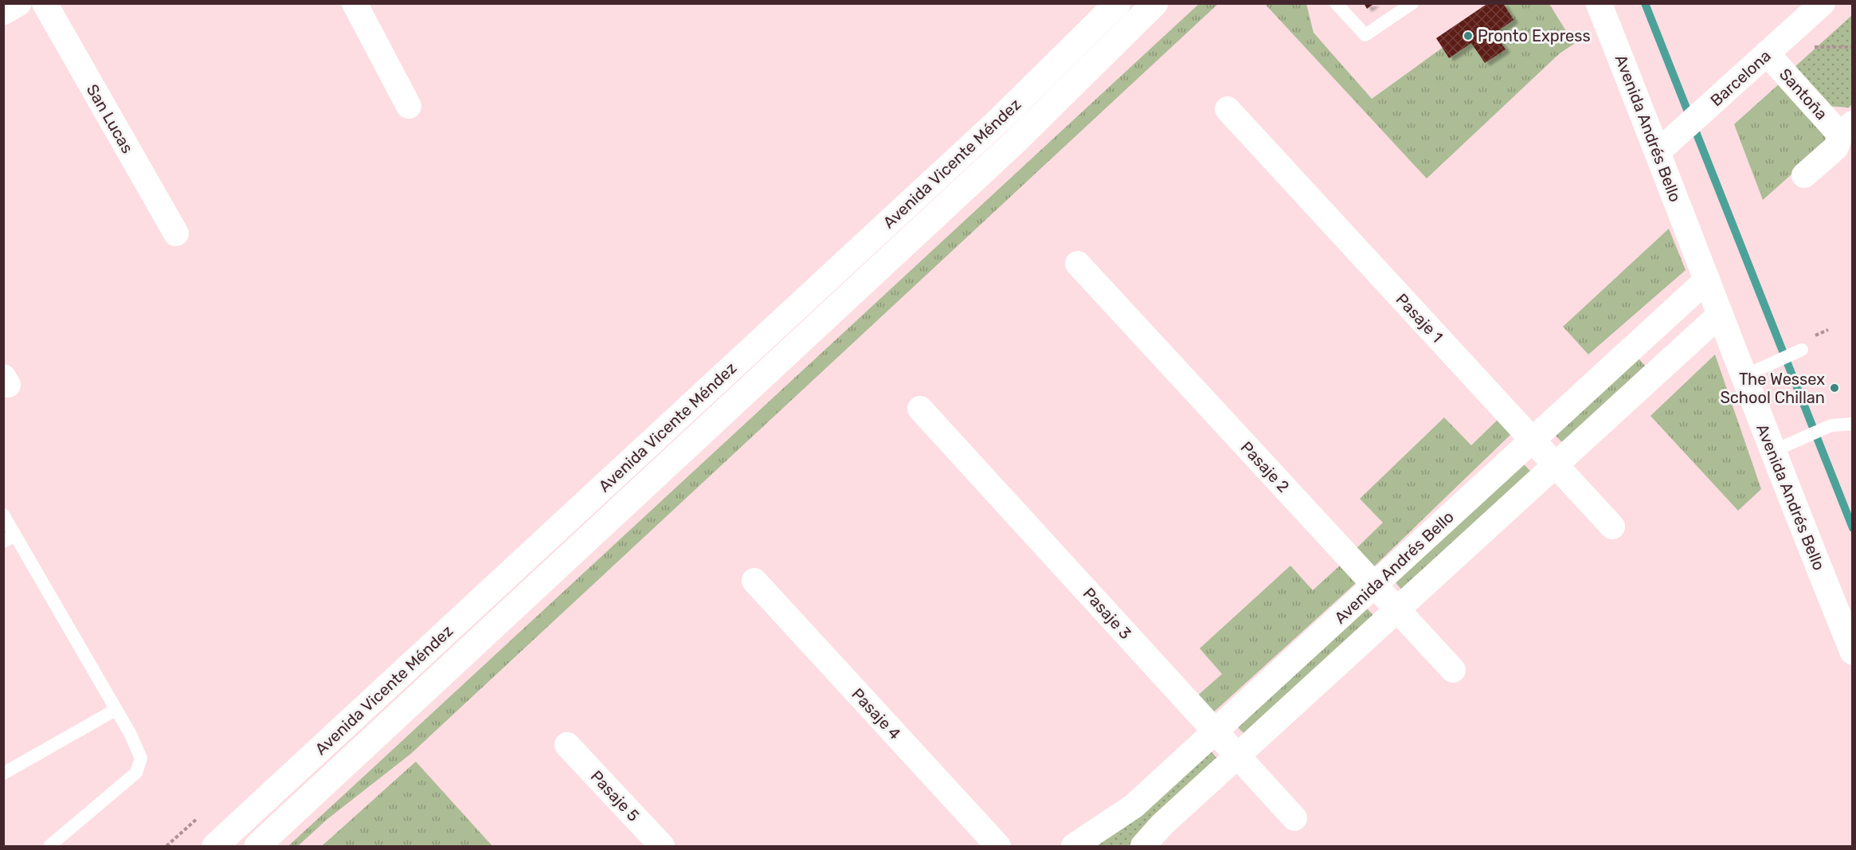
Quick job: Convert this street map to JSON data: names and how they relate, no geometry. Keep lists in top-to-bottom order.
{
  "streets": {
    "main road": ["Avenida Andrés Bello", "Avenida Vicente Méndez"],
    "street": [
      "Barcelona",
      "Santoña",
      "San Lucas",
      "Pasaje 1",
      "Pasaje 2",
      "Pasaje 3",
      "Pasaje 4",
      "Pasaje 5"
    ]
  },
  "crossings": [
    ["Barcelona", "Santoña"],
    ["Barcelona", "Avenida Andrés Bello"],
    ["Avenida Andrés Bello", "Pasaje 1"],
    ["Avenida Andrés Bello", "Pasaje 2"],
    ["Avenida Andrés Bello", "Pasaje 3"]
  ],
  "places": ["Pronto Express", "The Wessex School Chillan"]
}
